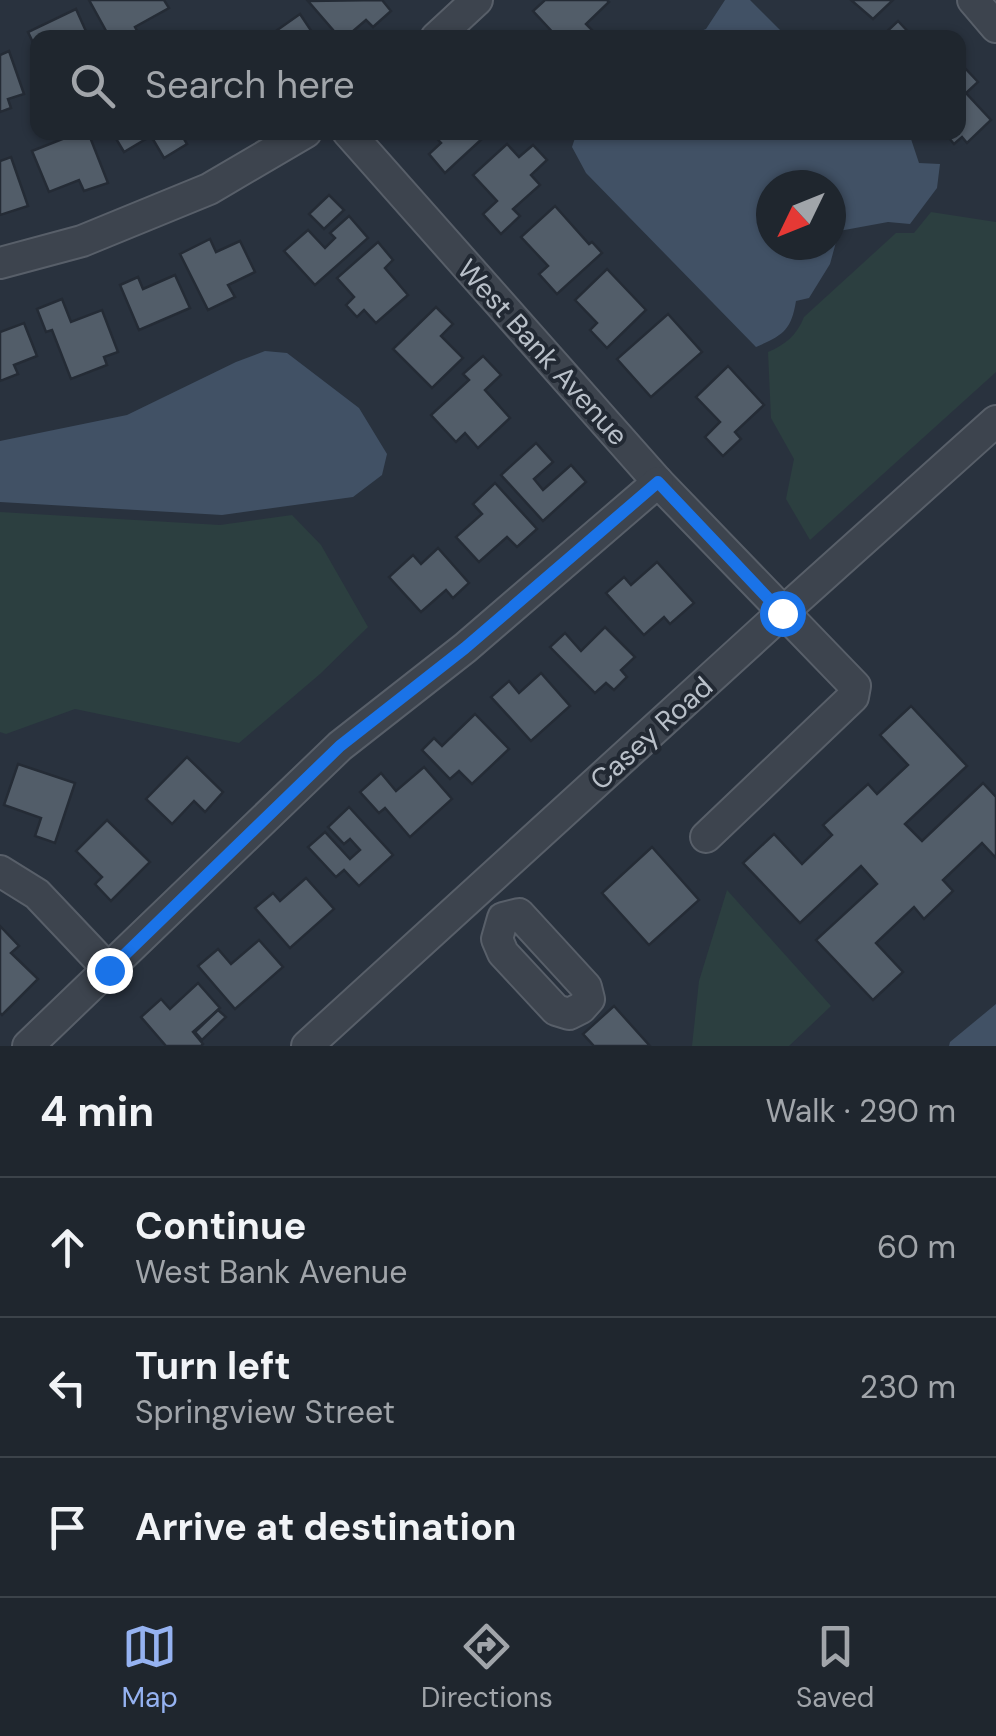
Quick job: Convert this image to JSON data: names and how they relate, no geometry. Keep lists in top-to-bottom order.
{
  "streets": {
    "street": ["West Bank Avenue", "Casey Road"]
  },
  "crossings": [
    ["West Bank Avenue", "Casey Road"]
  ],
  "north": "bottom left",
  "page": {
    "search": "Search here",
    "heading": ["4 min", "Walk · 290 m"],
    "list": [
      ["Continue", "West Bank Avenue", "60 m"],
      ["Turn left", "Springview Street", "230 m"],
      "Arrive at destination"
    ],
    "nav": ["Map", "Directions", "Saved"]
  }
}
